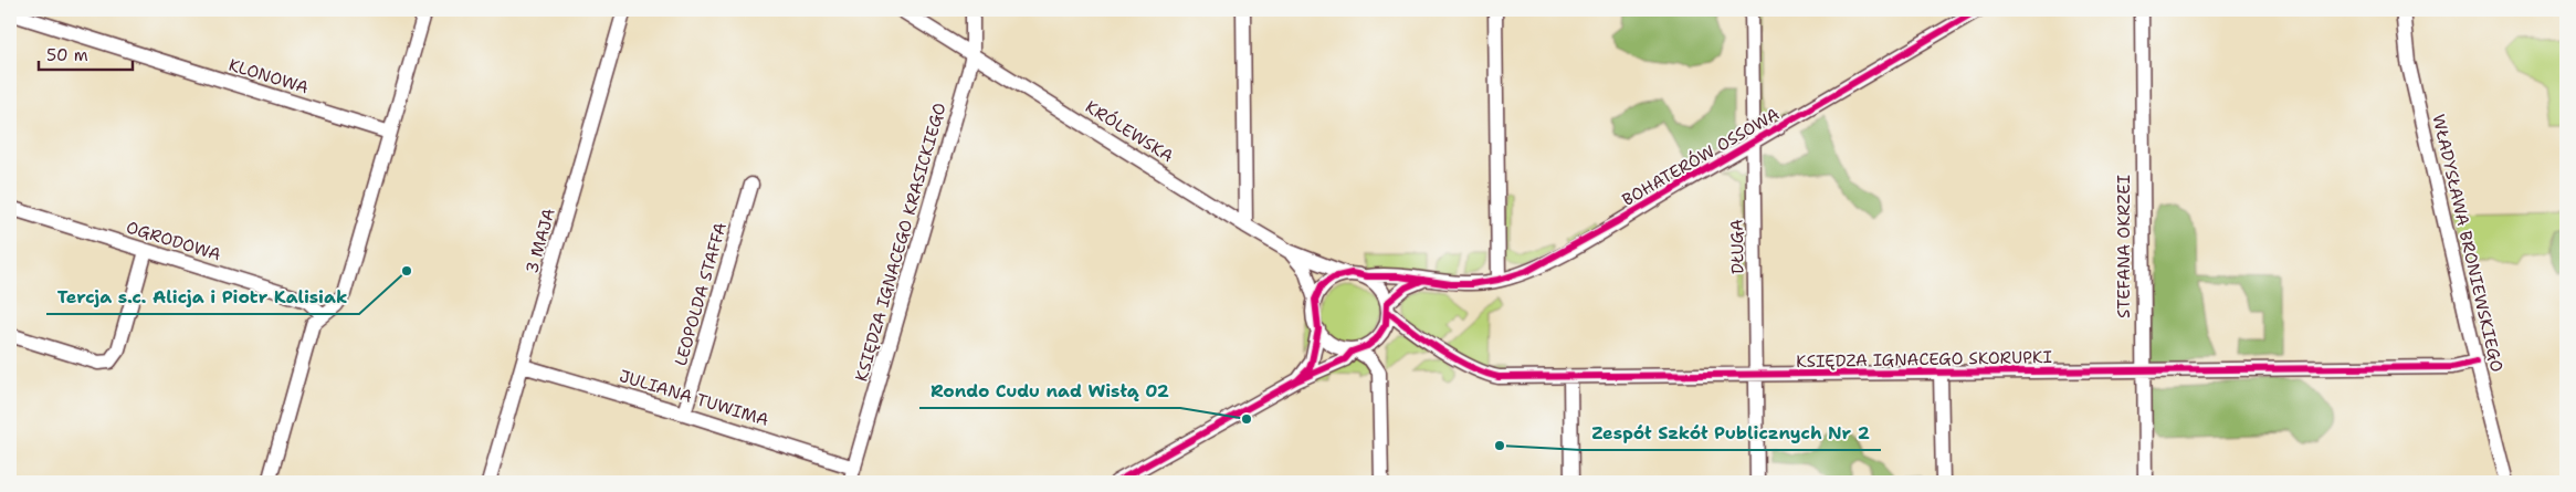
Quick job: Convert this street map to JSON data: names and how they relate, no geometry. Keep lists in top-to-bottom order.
{
  "streets": {
    "street": [
      "KLONOWA",
      "KRÓLEWSKA",
      "BOHATERÓW OSSOWA",
      "OGRODOWA",
      "3 MAJA",
      "KSIĘDZA IGNACEGO KRASICKIEGO",
      "WŁADYSŁAWA BRONIEWSKIEGO",
      "DŁUGA",
      "STEFANA OKRZEI",
      "LEOPOLDA STAFFA",
      "KSIĘDZA IGNACEGO SKORUPKI",
      "JULIANA TUWIMA"
    ]
  },
  "crossings": [
    ["KRÓLEWSKA", "BOHATERÓW OSSOWA"],
    ["KRÓLEWSKA", "KSIĘDZA IGNACEGO KRASICKIEGO"],
    ["KRÓLEWSKA", "KSIĘDZA IGNACEGO SKORUPKI"],
    ["BOHATERÓW OSSOWA", "DŁUGA"],
    ["BOHATERÓW OSSOWA", "KSIĘDZA IGNACEGO SKORUPKI"],
    ["3 MAJA", "JULIANA TUWIMA"],
    ["KSIĘDZA IGNACEGO KRASICKIEGO", "JULIANA TUWIMA"],
    ["WŁADYSŁAWA BRONIEWSKIEGO", "KSIĘDZA IGNACEGO SKORUPKI"],
    ["DŁUGA", "KSIĘDZA IGNACEGO SKORUPKI"],
    ["STEFANA OKRZEI", "KSIĘDZA IGNACEGO SKORUPKI"],
    ["LEOPOLDA STAFFA", "JULIANA TUWIMA"]
  ],
  "places": ["Tercja s.c. Alicja i Piotr Kalisiak", "Rondo Cudu nad Wisłą 02", "Zespół Szkół Publicznych Nr 2"],
  "scale_bar": "50 m"
}
